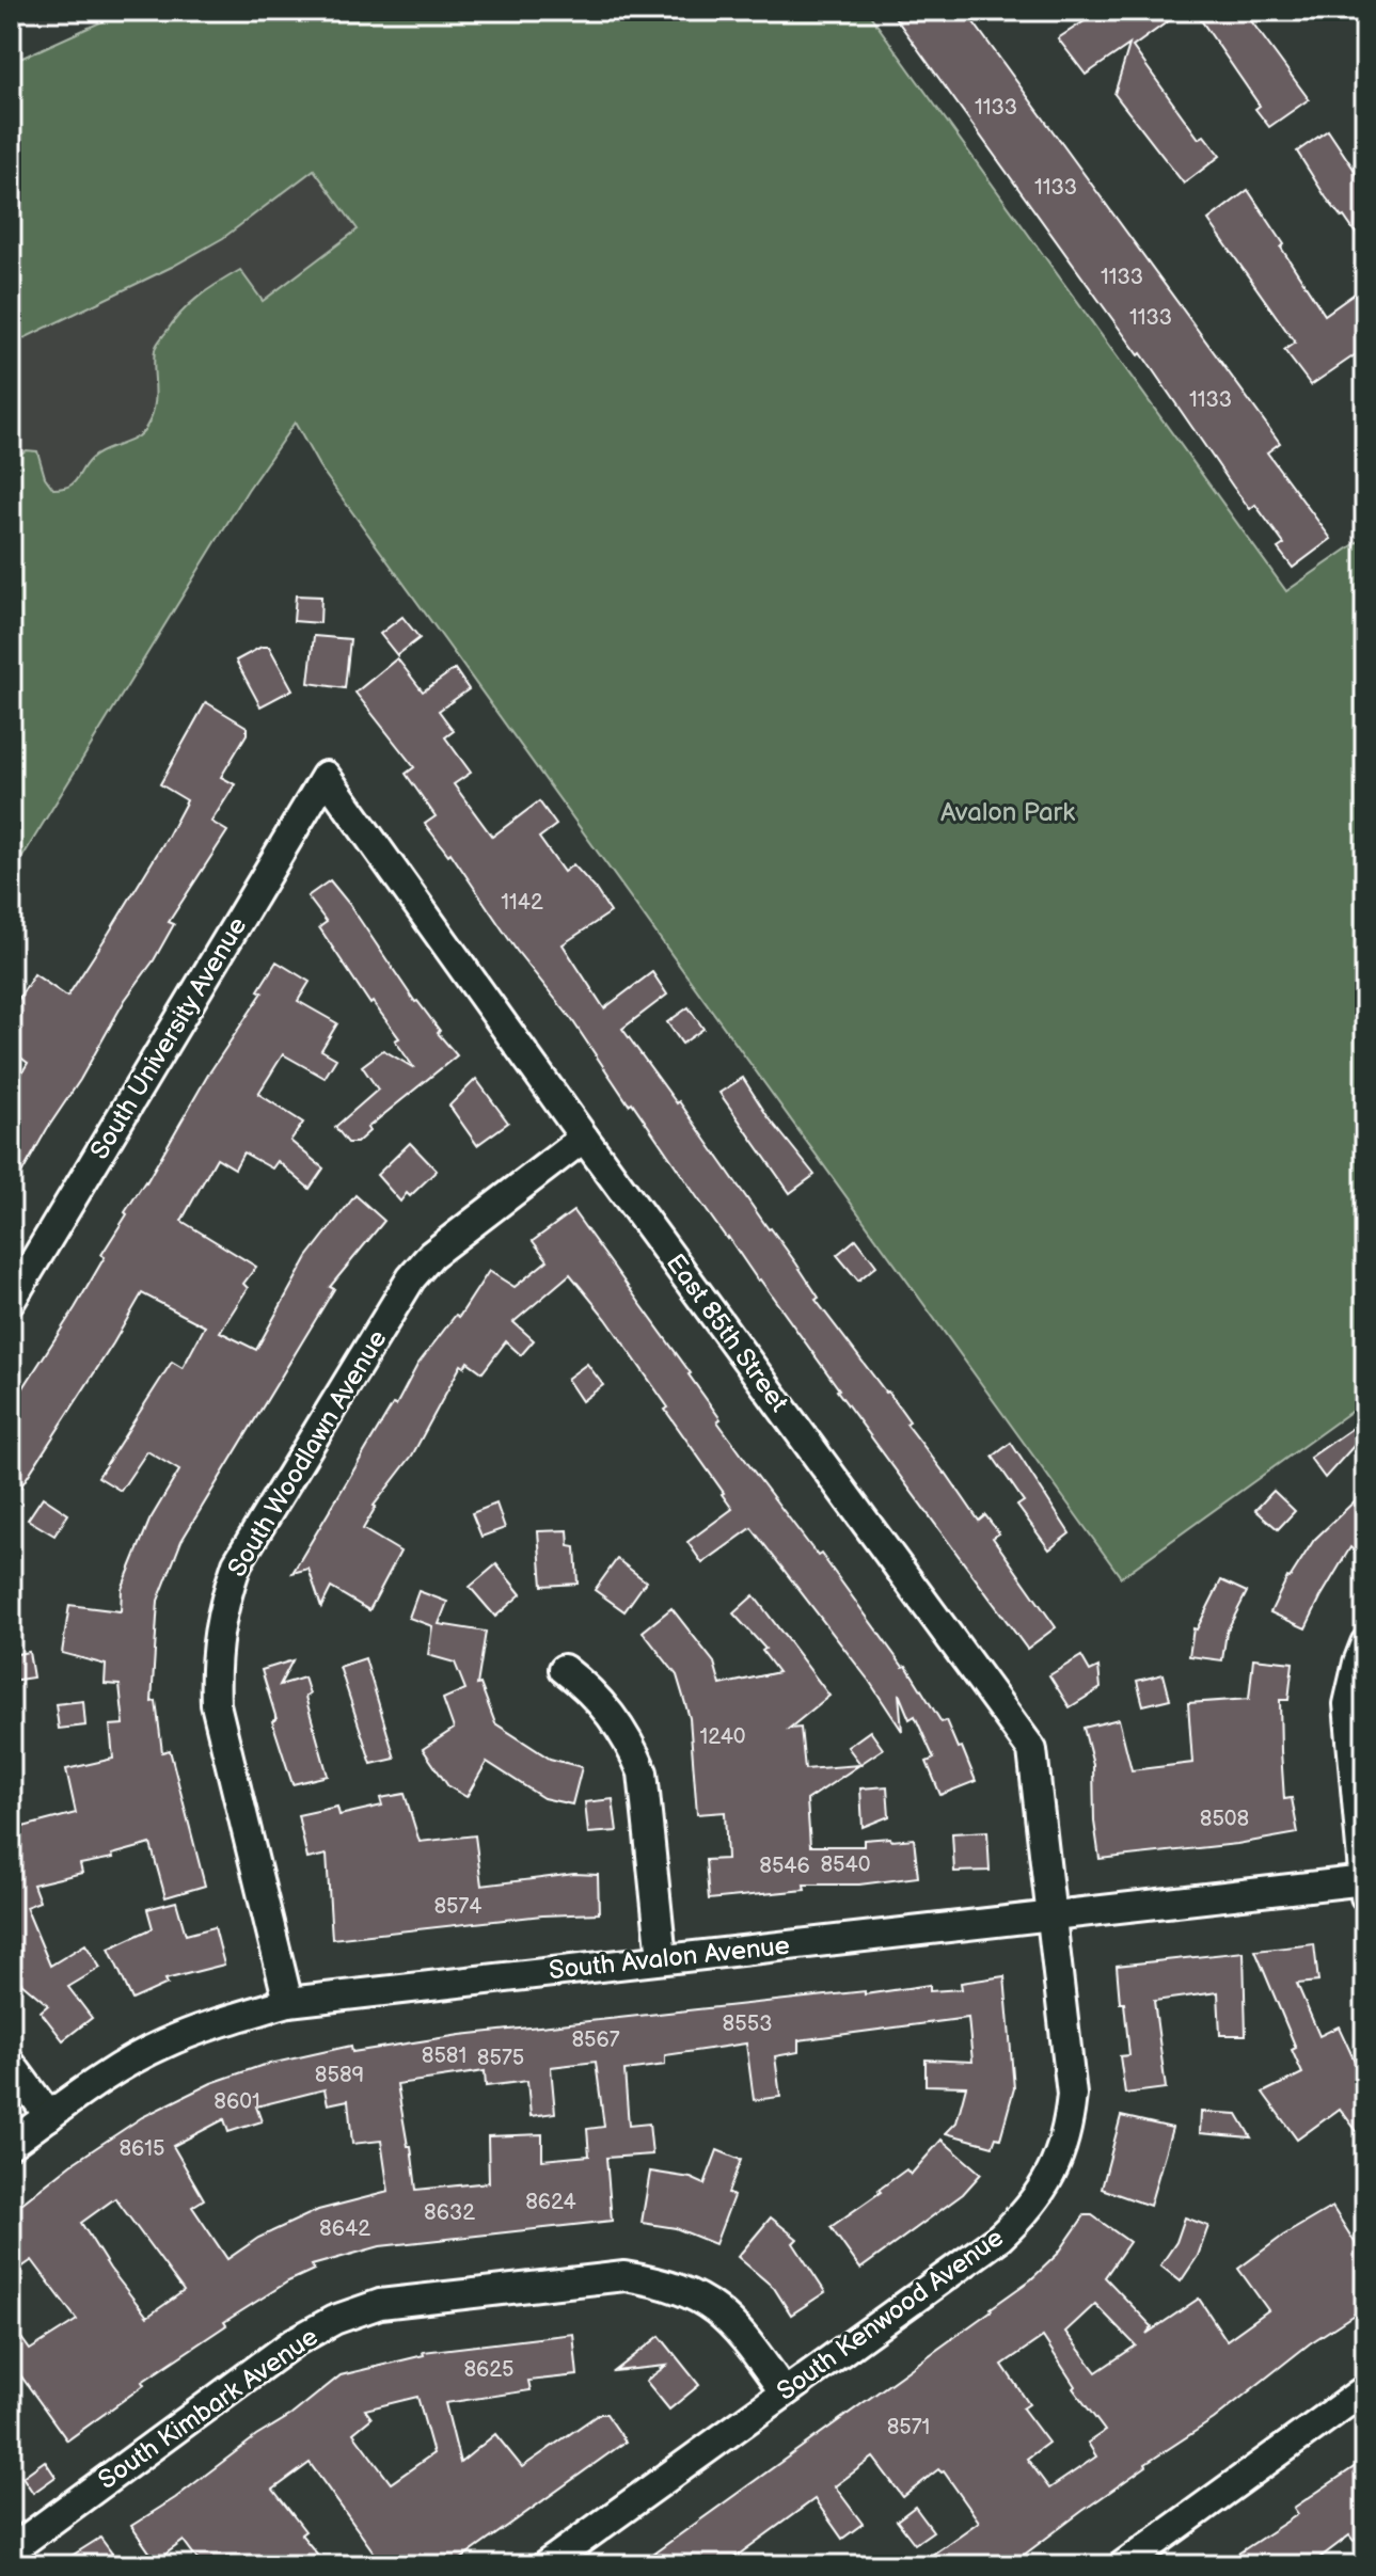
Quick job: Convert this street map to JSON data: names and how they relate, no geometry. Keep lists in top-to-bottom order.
{
  "streets": {
    "street": [
      "South University Avenue",
      "East 85th Street",
      "South Woodlawn Avenue",
      "South Avalon Avenue",
      "South Kenwood Avenue",
      "South Kimbark Avenue"
    ]
  },
  "crossings": [
    ["South University Avenue", "East 85th Street"],
    ["East 85th Street", "South Woodlawn Avenue"],
    ["East 85th Street", "South Avalon Avenue"],
    ["East 85th Street", "South Kenwood Avenue"],
    ["South Woodlawn Avenue", "South Avalon Avenue"],
    ["South Avalon Avenue", "South Kenwood Avenue"],
    ["South Kenwood Avenue", "South Kimbark Avenue"]
  ],
  "parks": ["Avalon Park"],
  "house_numbers": [
    "1133",
    "1133",
    "1133",
    "1133",
    "1133",
    "1142",
    "1240",
    "8508",
    "8540",
    "8546",
    "8574",
    "8553",
    "8567",
    "8581",
    "8575",
    "8589",
    "8601",
    "8615",
    "8624",
    "8632",
    "8642",
    "8625",
    "8571"
  ]
}
